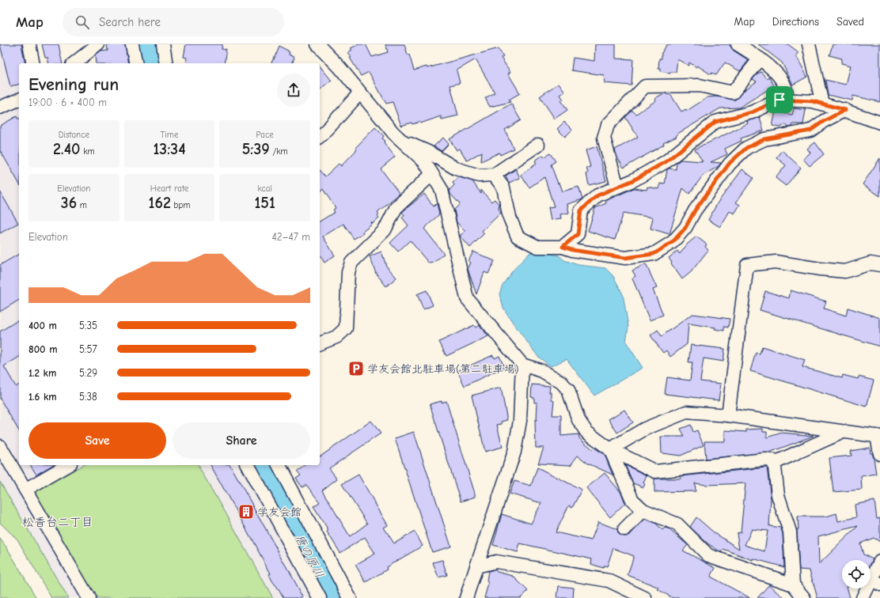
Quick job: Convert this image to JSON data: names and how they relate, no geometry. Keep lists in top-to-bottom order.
{
  "districts": ["松香台二丁目"],
  "water": ["唐の原川"],
  "places": {
    "parking": ["学友会館北駐車場(第二駐車場)"],
    "building": ["学友会館"]
  },
  "page": {
    "header": "Map",
    "search": "Search here",
    "nav": ["Map", "Directions", "Saved"],
    "heading": ["Evening run", "19:00 · 6 × 400 m"],
    "stats": [
      ["Distance", "2.40 km"],
      ["Time", "13:34"],
      ["Pace", "5:39 /km"],
      ["Elevation", "36 m"],
      ["Heart rate", "162 bpm"],
      ["kcal", "151"]
    ],
    "chart": ["Elevation", "42–47 m"],
    "list": [
      {
        "name": "400 m",
        "note": "5:35"
      },
      {
        "name": "800 m",
        "note": "5:57"
      },
      {
        "name": "1.2 km",
        "note": "5:29"
      },
      {
        "name": "1.6 km",
        "note": "5:38"
      }
    ],
    "buttons": ["Save", "Share"]
  }
}
